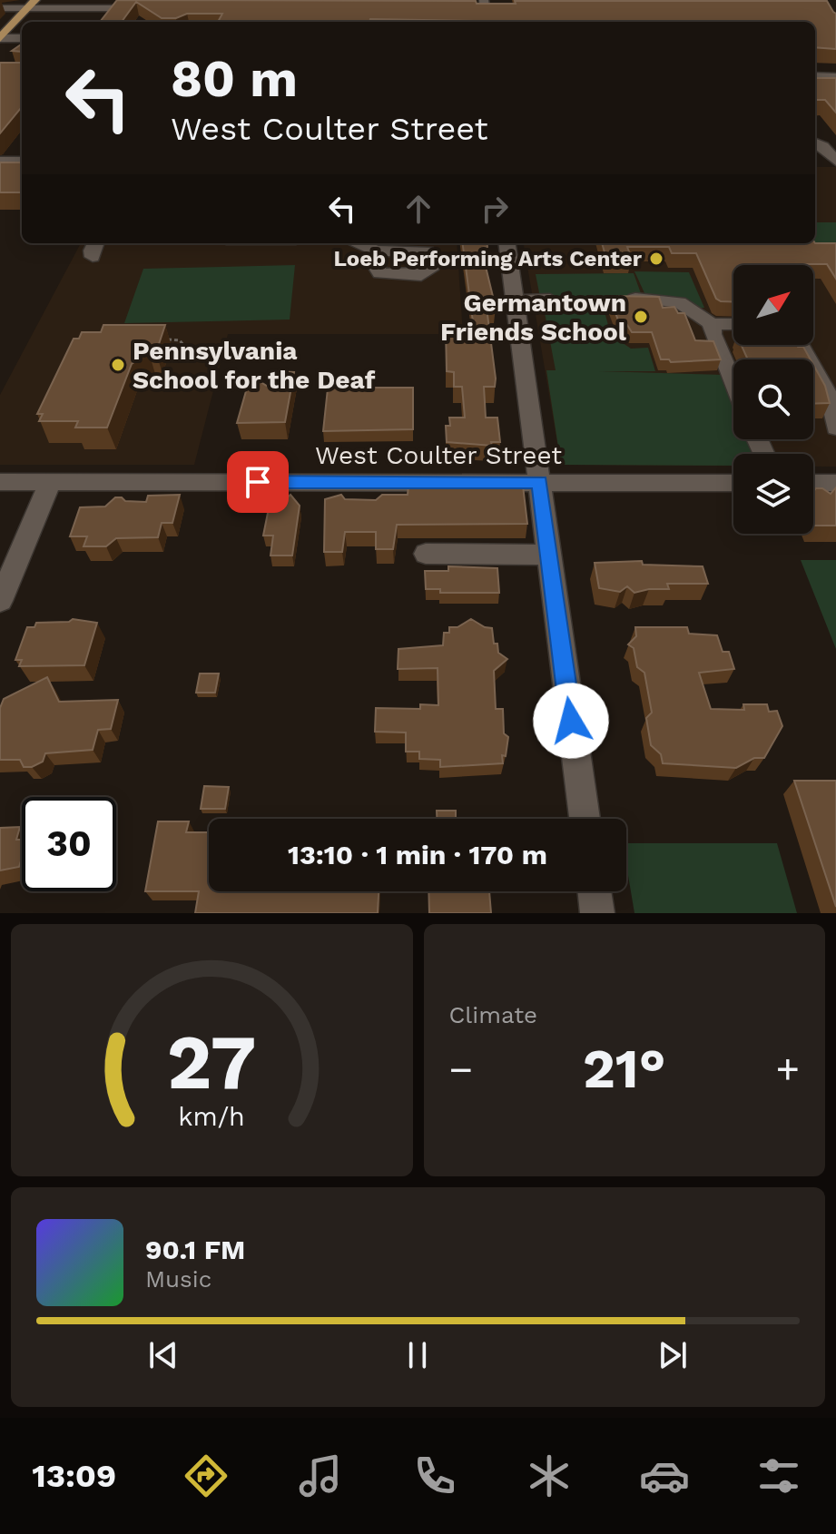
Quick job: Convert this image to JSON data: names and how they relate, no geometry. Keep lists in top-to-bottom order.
{
  "streets": {
    "street": ["West Coulter Street"]
  },
  "places": ["Loeb Performing Arts Center", "Germantown Friends School", "Pennsylvania School for the Deaf"],
  "north": "top right",
  "page": {
    "turn": ["80 m", "West Coulter Street"],
    "limit": "30",
    "trip": "13:10 · 1 min · 170 m",
    "tile": "Climate",
    "heat": ["−", "21°", "+"],
    "song": ["90.1 FM", "Music"],
    "tabs": "13:09",
    "gauge": ["27", "km/h"]
  }
}
